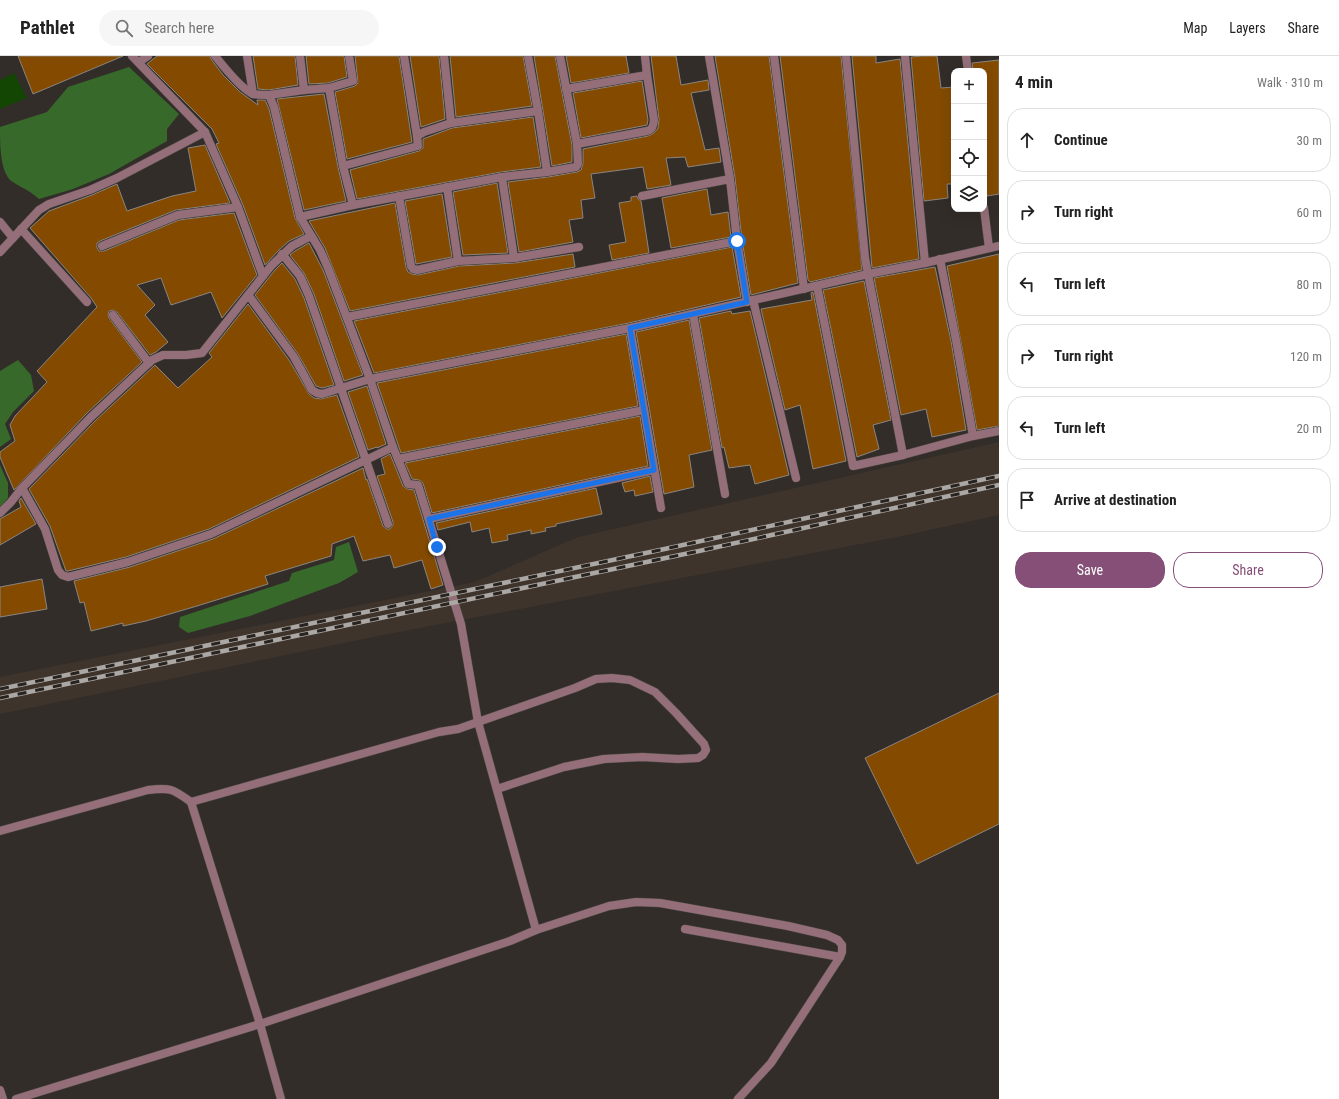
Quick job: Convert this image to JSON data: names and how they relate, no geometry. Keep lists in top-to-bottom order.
{
  "page": {
    "header": "Pathlet",
    "search": "Search here",
    "nav": ["Map", "Layers", "Share"],
    "heading": ["4 min", "Walk · 310 m"],
    "map_buttons": ["+", "−"],
    "list": [
      ["Continue", "30 m"],
      ["Turn right", "60 m"],
      ["Turn left", "80 m"],
      ["Turn right", "120 m"],
      ["Turn left", "20 m"],
      "Arrive at destination"
    ],
    "buttons": ["Save", "Share"]
  }
}
